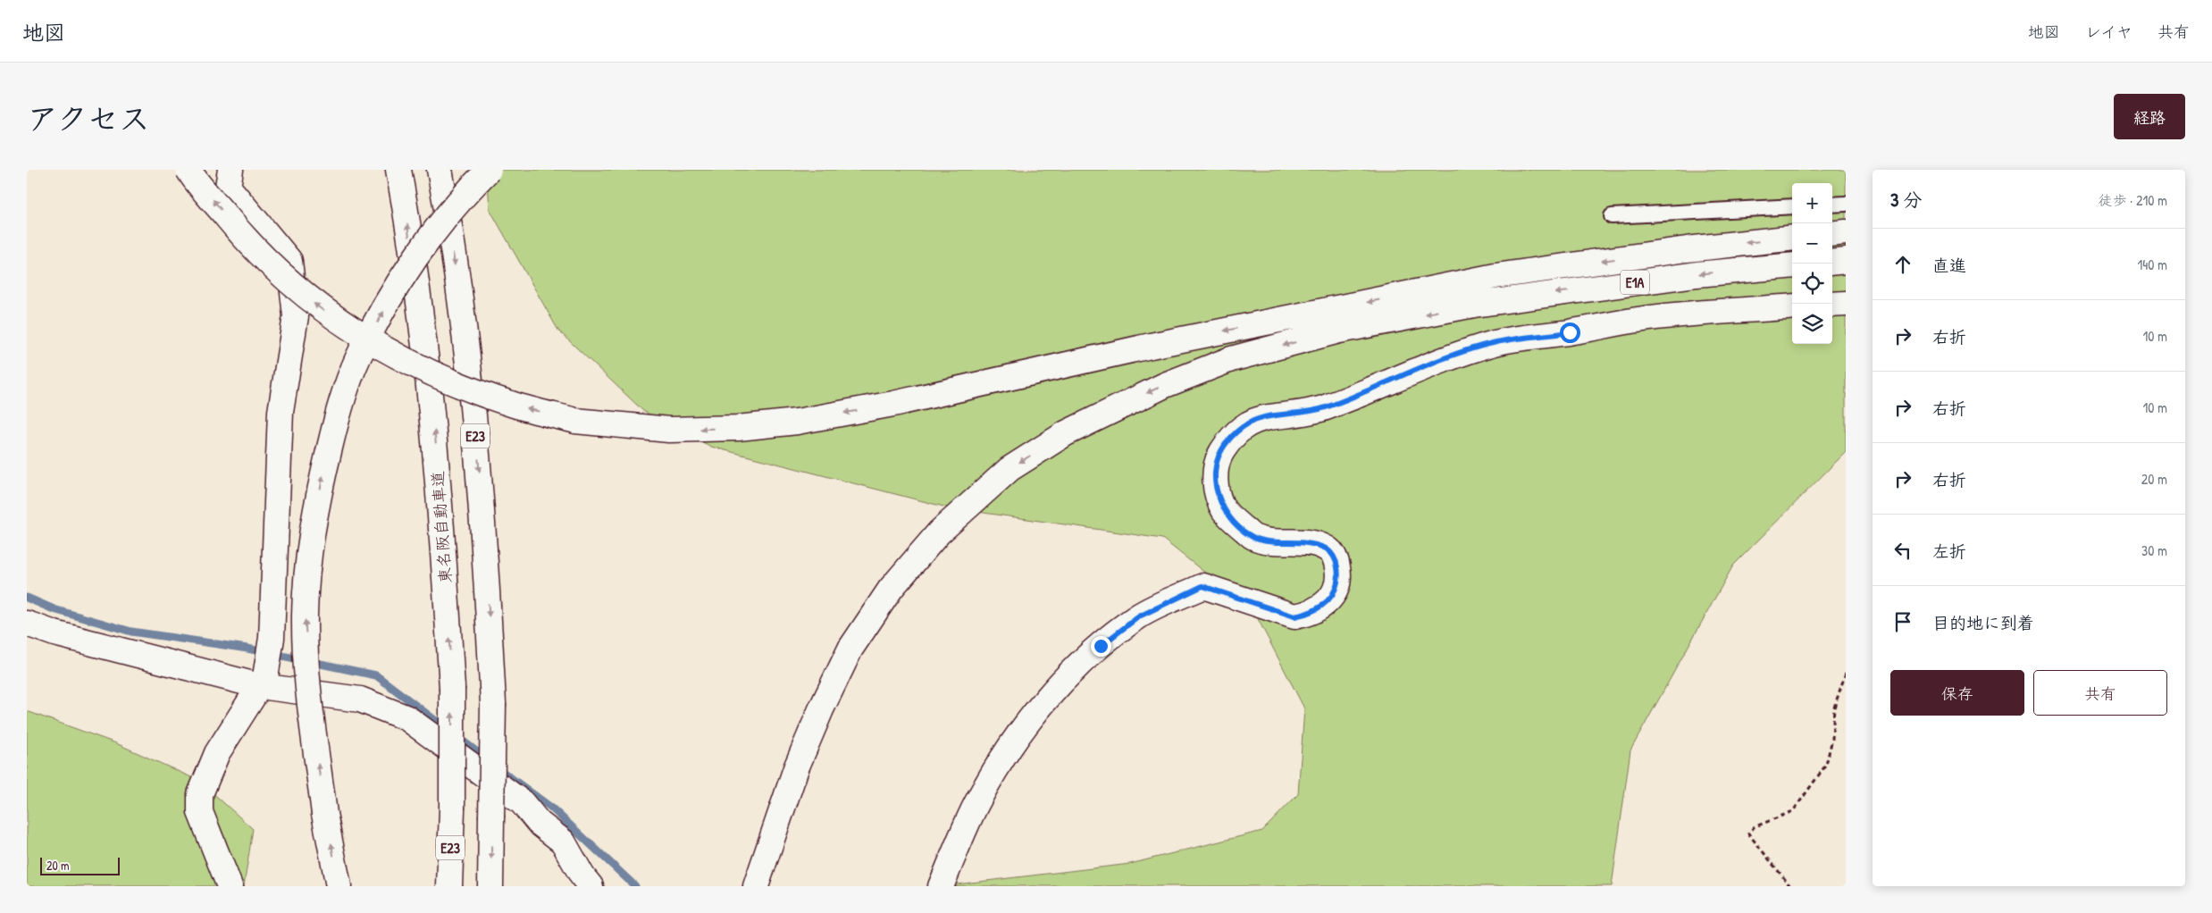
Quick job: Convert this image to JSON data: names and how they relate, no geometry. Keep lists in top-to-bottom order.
{
  "streets": {
    "main road": ["E1A", "E23", "東名阪自動車道"]
  },
  "scale_bar": "20 m",
  "page": {
    "header": "地図",
    "nav": ["地図", "レイヤ", "共有"],
    "title": "アクセス",
    "buttons": [
      "経路",
      ["保存", "共有"]
    ],
    "heading": ["3 分", "徒歩 · 210 m"],
    "map_buttons": ["+", "−"],
    "list": [
      ["直進", "140 m"],
      ["右折", "10 m"],
      ["右折", "10 m"],
      ["右折", "20 m"],
      ["左折", "30 m"],
      "目的地に到着"
    ],
    "scale": "20 m"
  }
}
